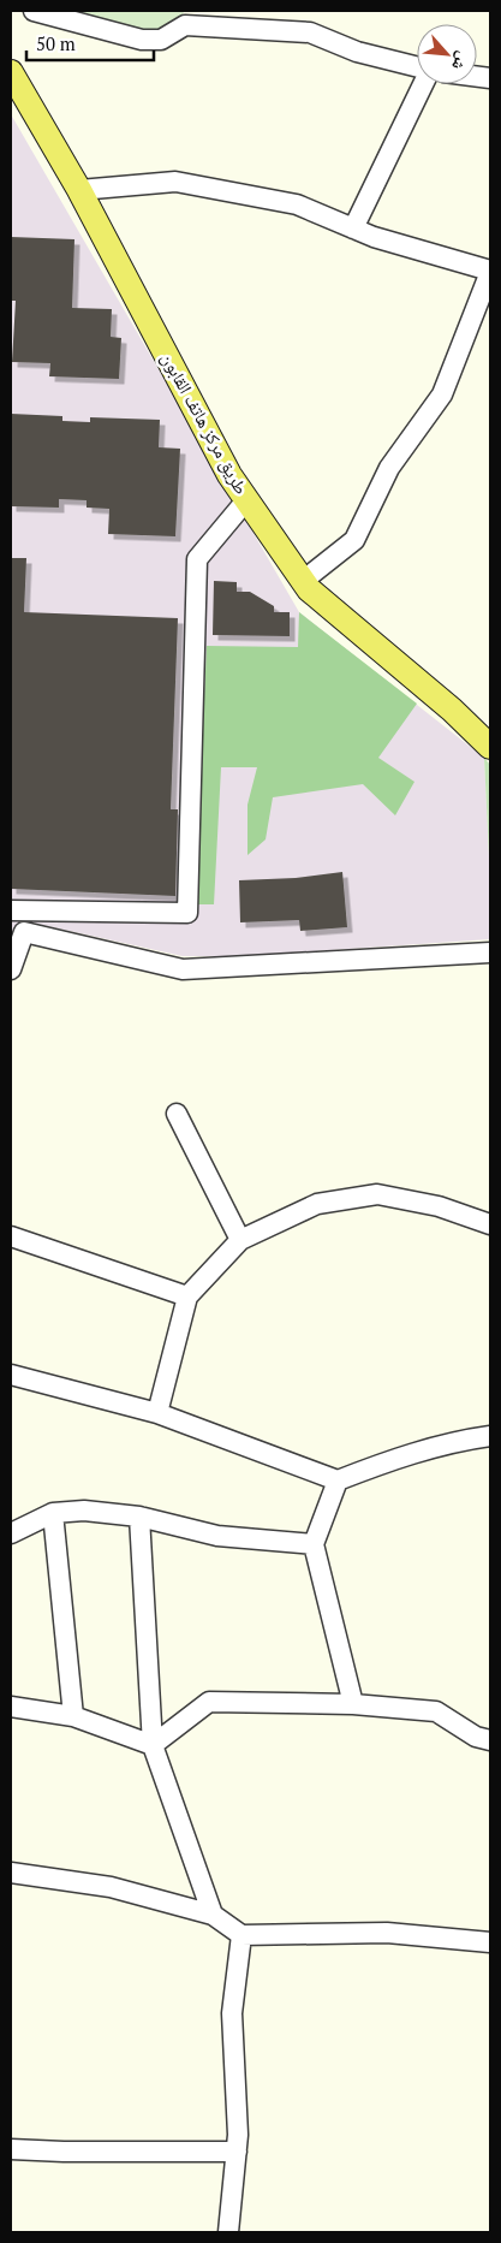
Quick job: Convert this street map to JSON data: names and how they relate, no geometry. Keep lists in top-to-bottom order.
{
  "streets": {
    "main road": ["طريق مركز هاتف القابون"]
  },
  "scale_bar": "50 m",
  "north": "bottom right"
}
